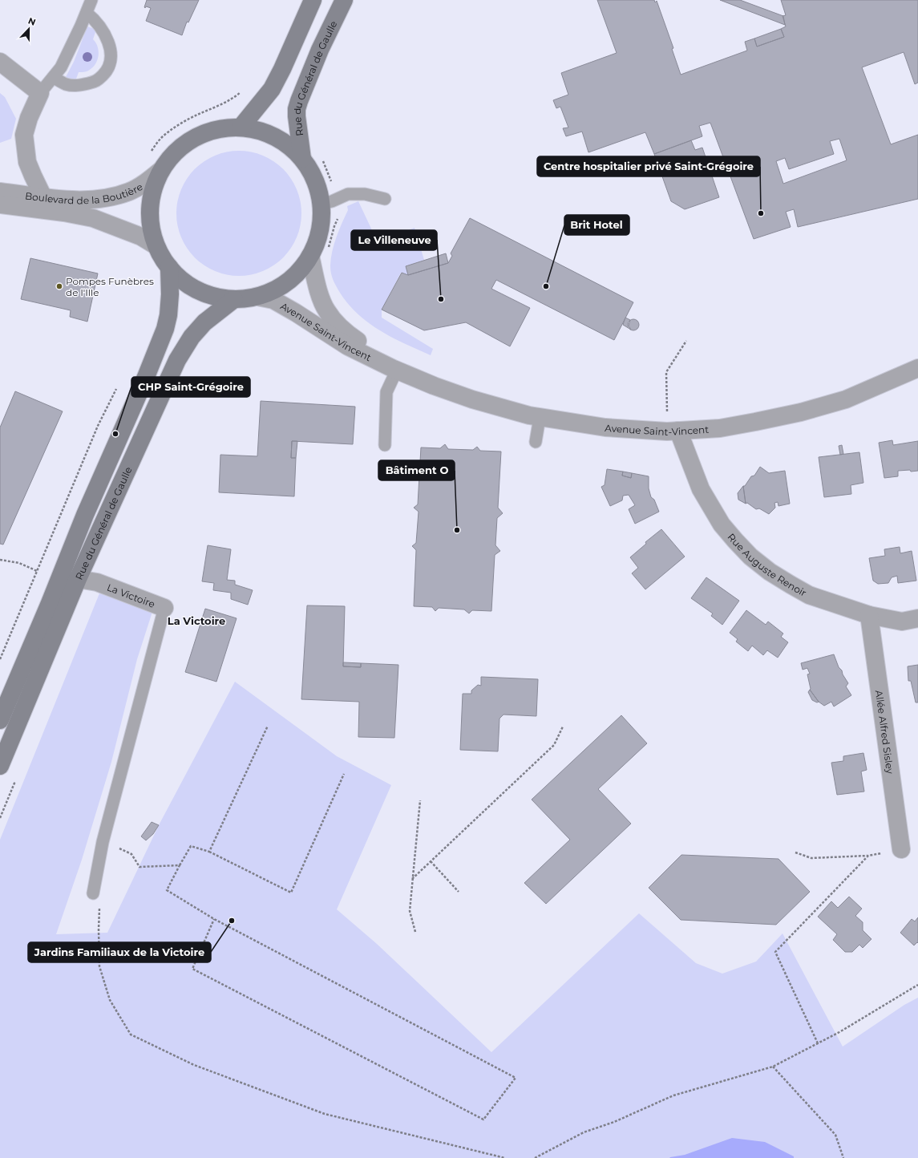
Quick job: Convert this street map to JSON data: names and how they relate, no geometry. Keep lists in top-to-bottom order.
{
  "streets": {
    "main road": ["Rue du Général de Gaulle"],
    "street": [
      "Boulevard de la Boutière",
      "Avenue Saint-Vincent",
      "Rue Auguste Renoir",
      "La Victoire",
      "Allée Alfred Sisley"
    ]
  },
  "crossings": [
    ["Rue du Général de Gaulle", "La Victoire"],
    ["Avenue Saint-Vincent", "Rue Auguste Renoir"],
    ["Rue Auguste Renoir", "Allée Alfred Sisley"]
  ],
  "districts": ["La Victoire"],
  "places": [
    "Centre hospitalier privé Saint-Grégoire",
    "Pompes Funèbres de l'Ille",
    "Brit Hotel",
    "Le Villeneuve",
    "CHP Saint-Grégoire",
    "Bâtiment O",
    "Jardins Familiaux de la Victoire"
  ],
  "north": "top"
}
